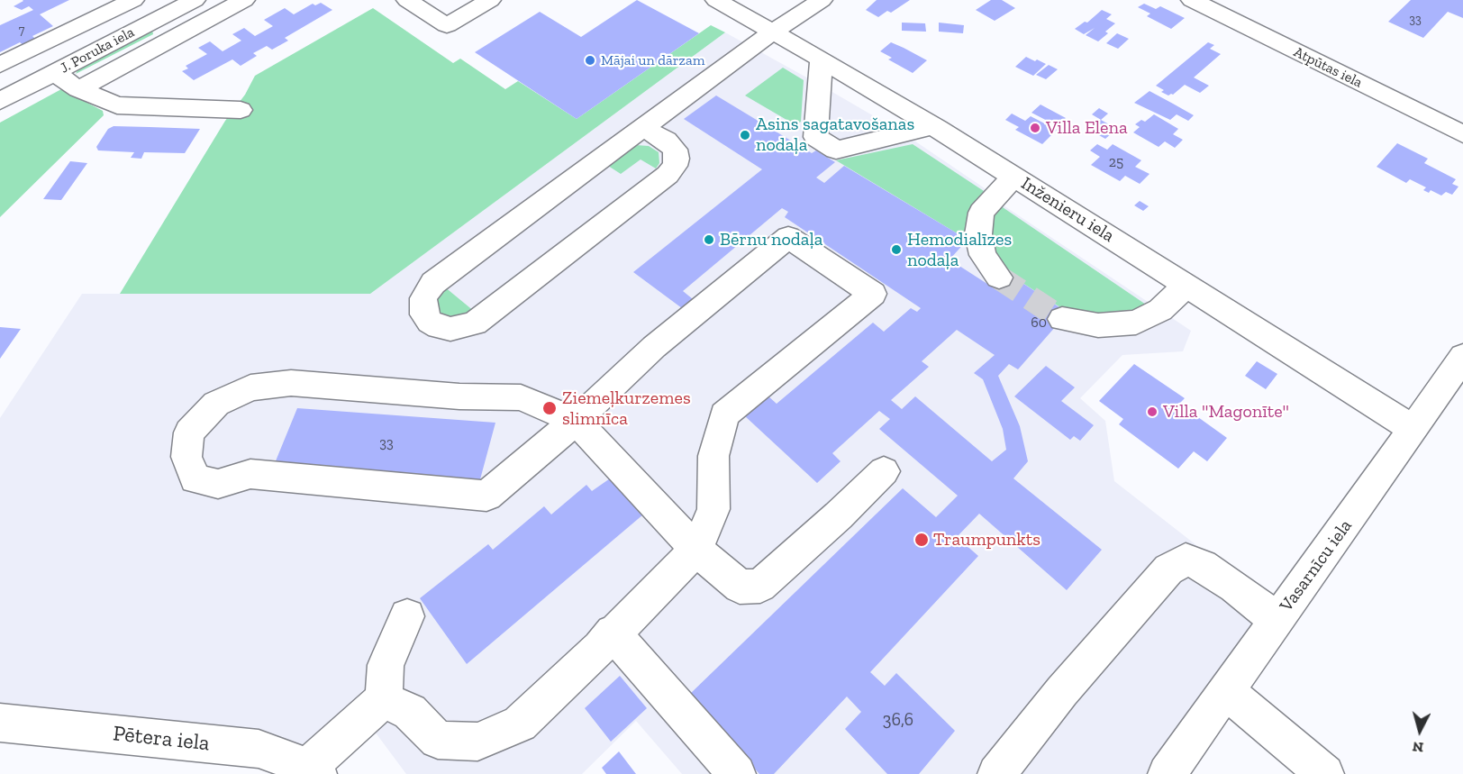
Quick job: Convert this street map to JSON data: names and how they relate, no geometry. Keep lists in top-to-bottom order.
{
  "streets": {
    "street": [
      "J. Poruka iela",
      "Atpūtas iela",
      "Inženieru iela",
      "Vasarnīcu iela",
      "Pētera iela"
    ]
  },
  "crossings": [
    ["Inženieru iela", "Vasarnīcu iela"]
  ],
  "places": [
    "Mājai un dārzam",
    "Villa Elena",
    "Asins sagatavošanas nodaļa",
    "Bērnu nodaļa",
    "Hemodialīzes nodaļa",
    "Ziemeļkurzemes slimnīca",
    "Villa \"Magonīte\"",
    "Traumpunkts"
  ],
  "house_numbers": [
    "33",
    "7",
    "25",
    "60",
    "33",
    "36,6"
  ],
  "north": "bottom"
}
